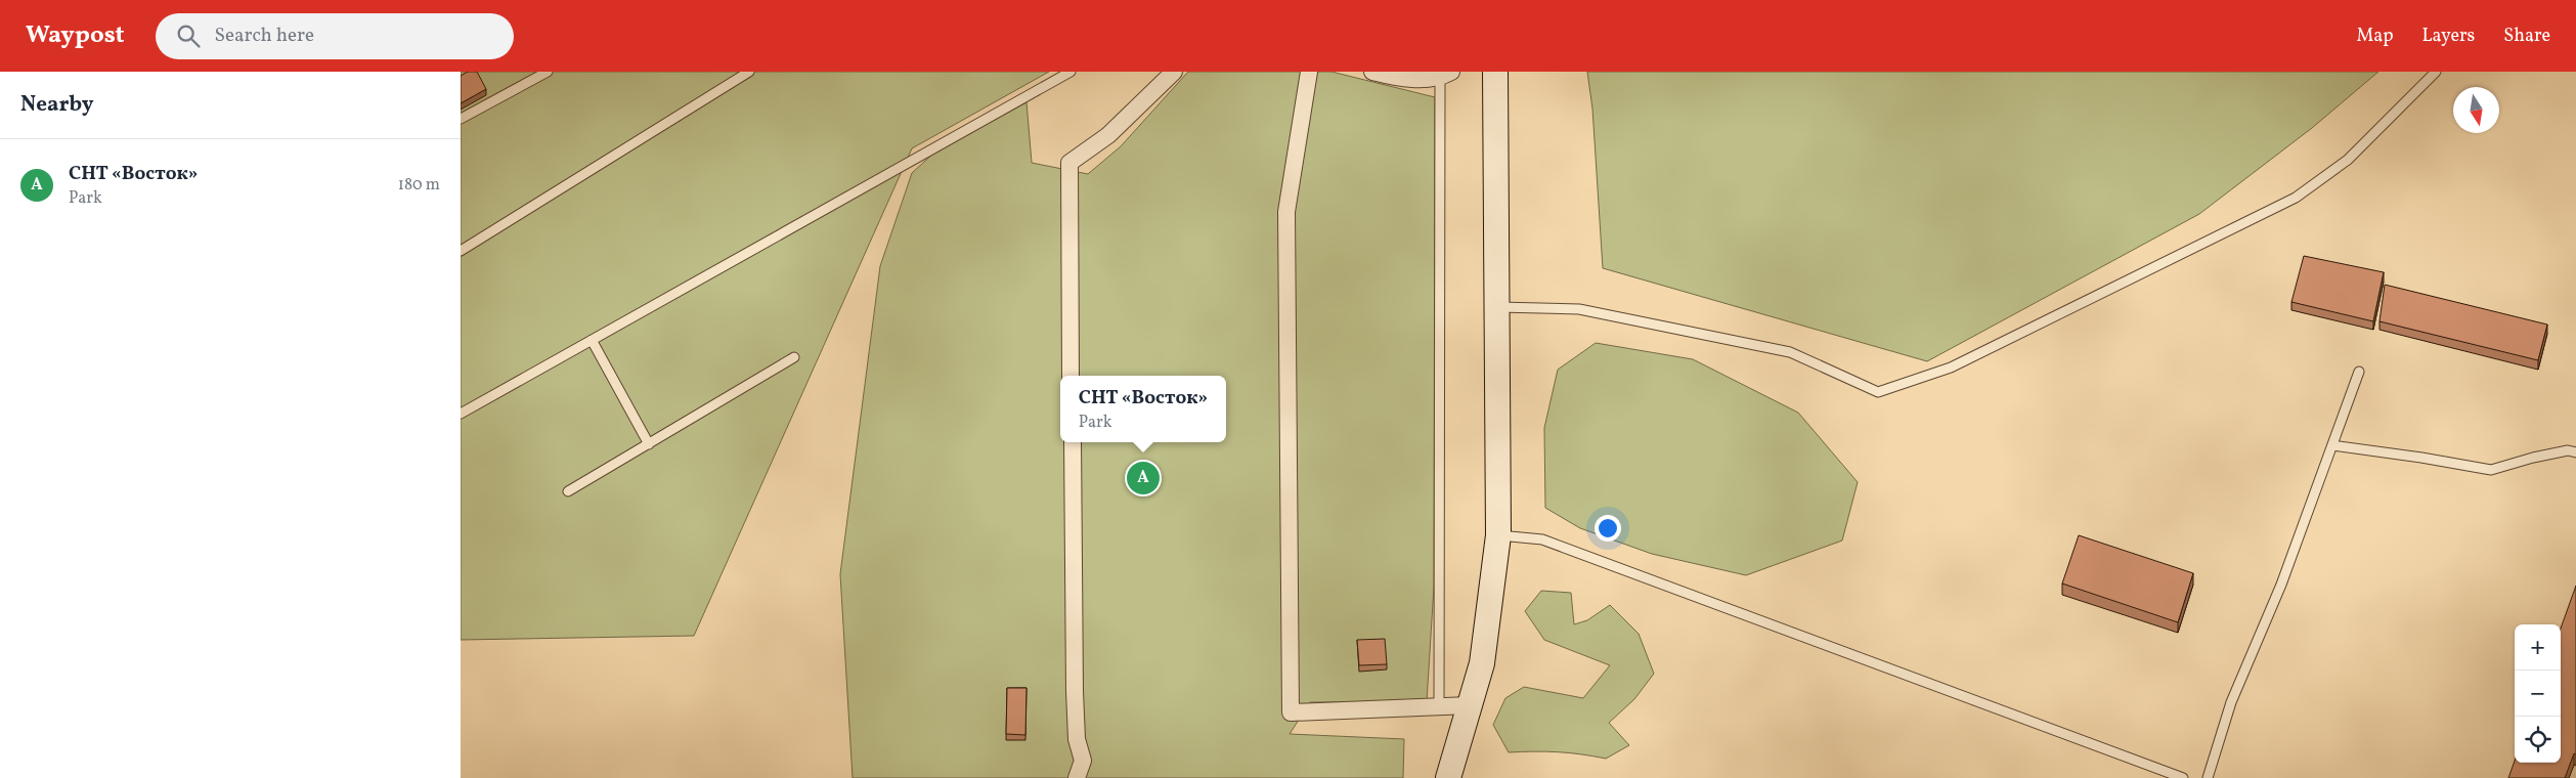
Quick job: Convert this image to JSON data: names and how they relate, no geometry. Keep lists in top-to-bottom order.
{
  "north": "bottom",
  "page": {
    "header": "Waypost",
    "search": "Search here",
    "nav": ["Map", "Layers", "Share"],
    "heading": "Nearby",
    "list": [
      {
        "mark": "A",
        "name": "СНТ «Восток»",
        "note": "Park",
        "value": "180 m"
      }
    ],
    "popup": ["СНТ «Восток»", "Park"],
    "pins": "A",
    "map_buttons": ["+", "−"]
  }
}
